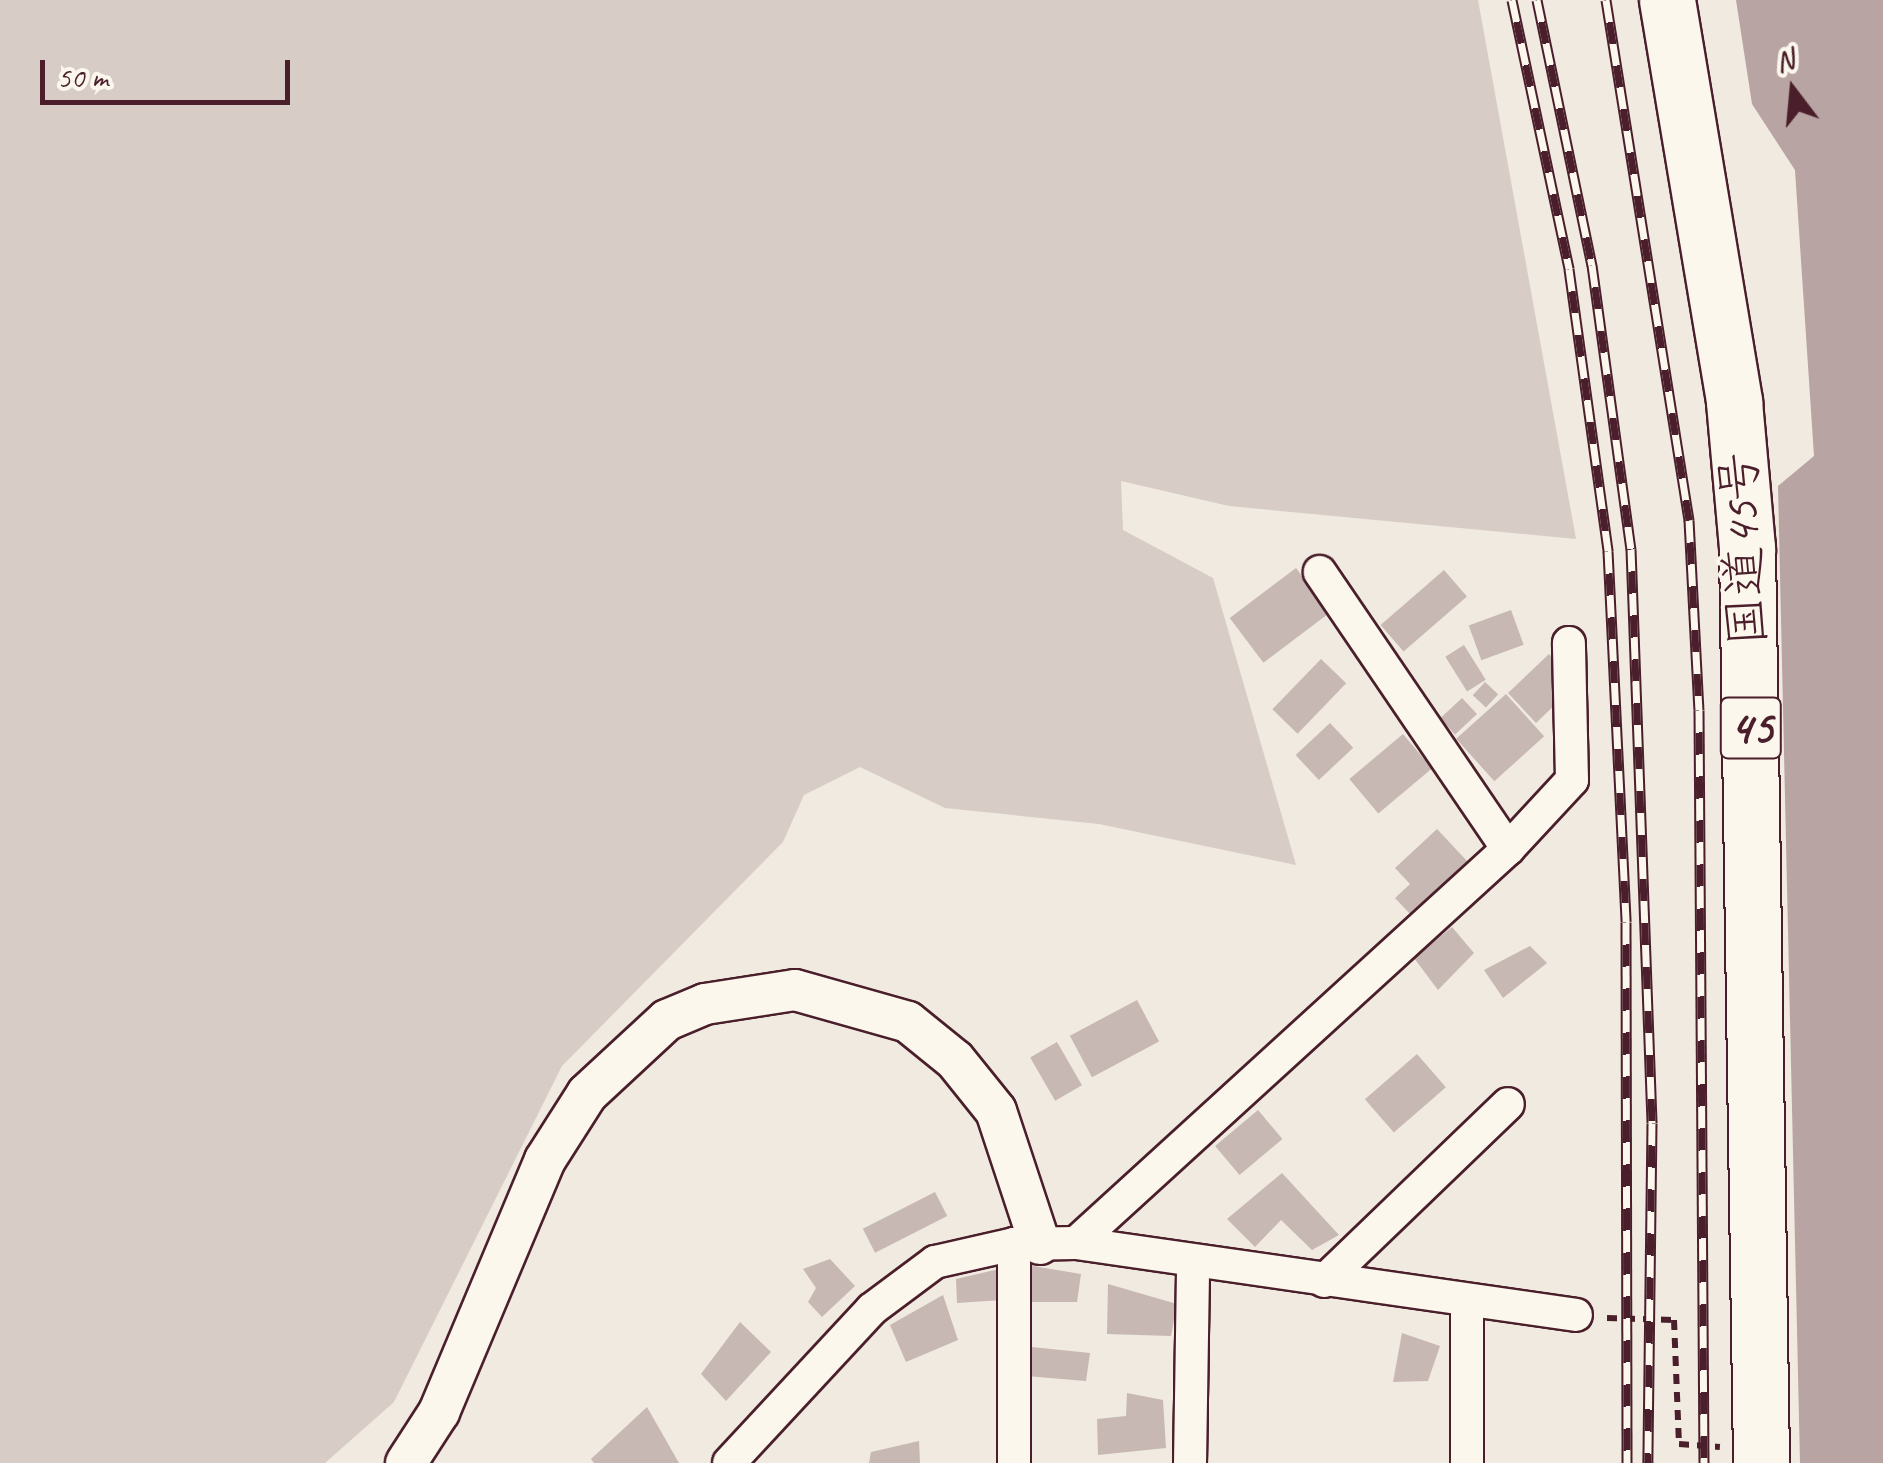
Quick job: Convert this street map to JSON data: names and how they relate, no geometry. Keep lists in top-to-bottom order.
{
  "streets": {
    "highway": ["国道45号", "45"]
  },
  "scale_bar": "50 m",
  "north": "top"
}
